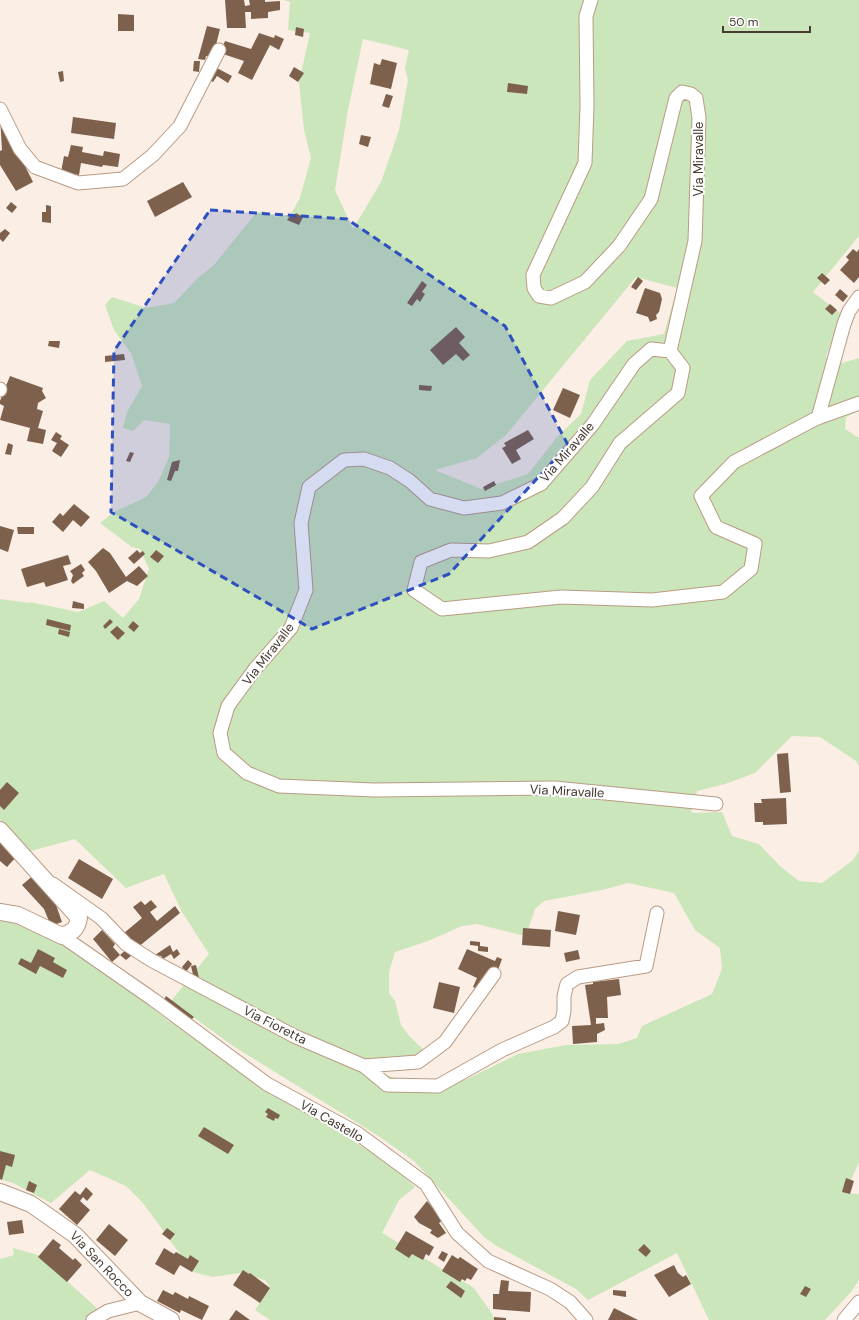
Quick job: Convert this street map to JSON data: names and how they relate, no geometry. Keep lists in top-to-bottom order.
{
  "streets": {
    "street": [
      "Via Miravalle",
      "Via Fioretta",
      "Via Castello",
      "Via San Rocco"
    ]
  },
  "scale_bar": "50 m"
}
